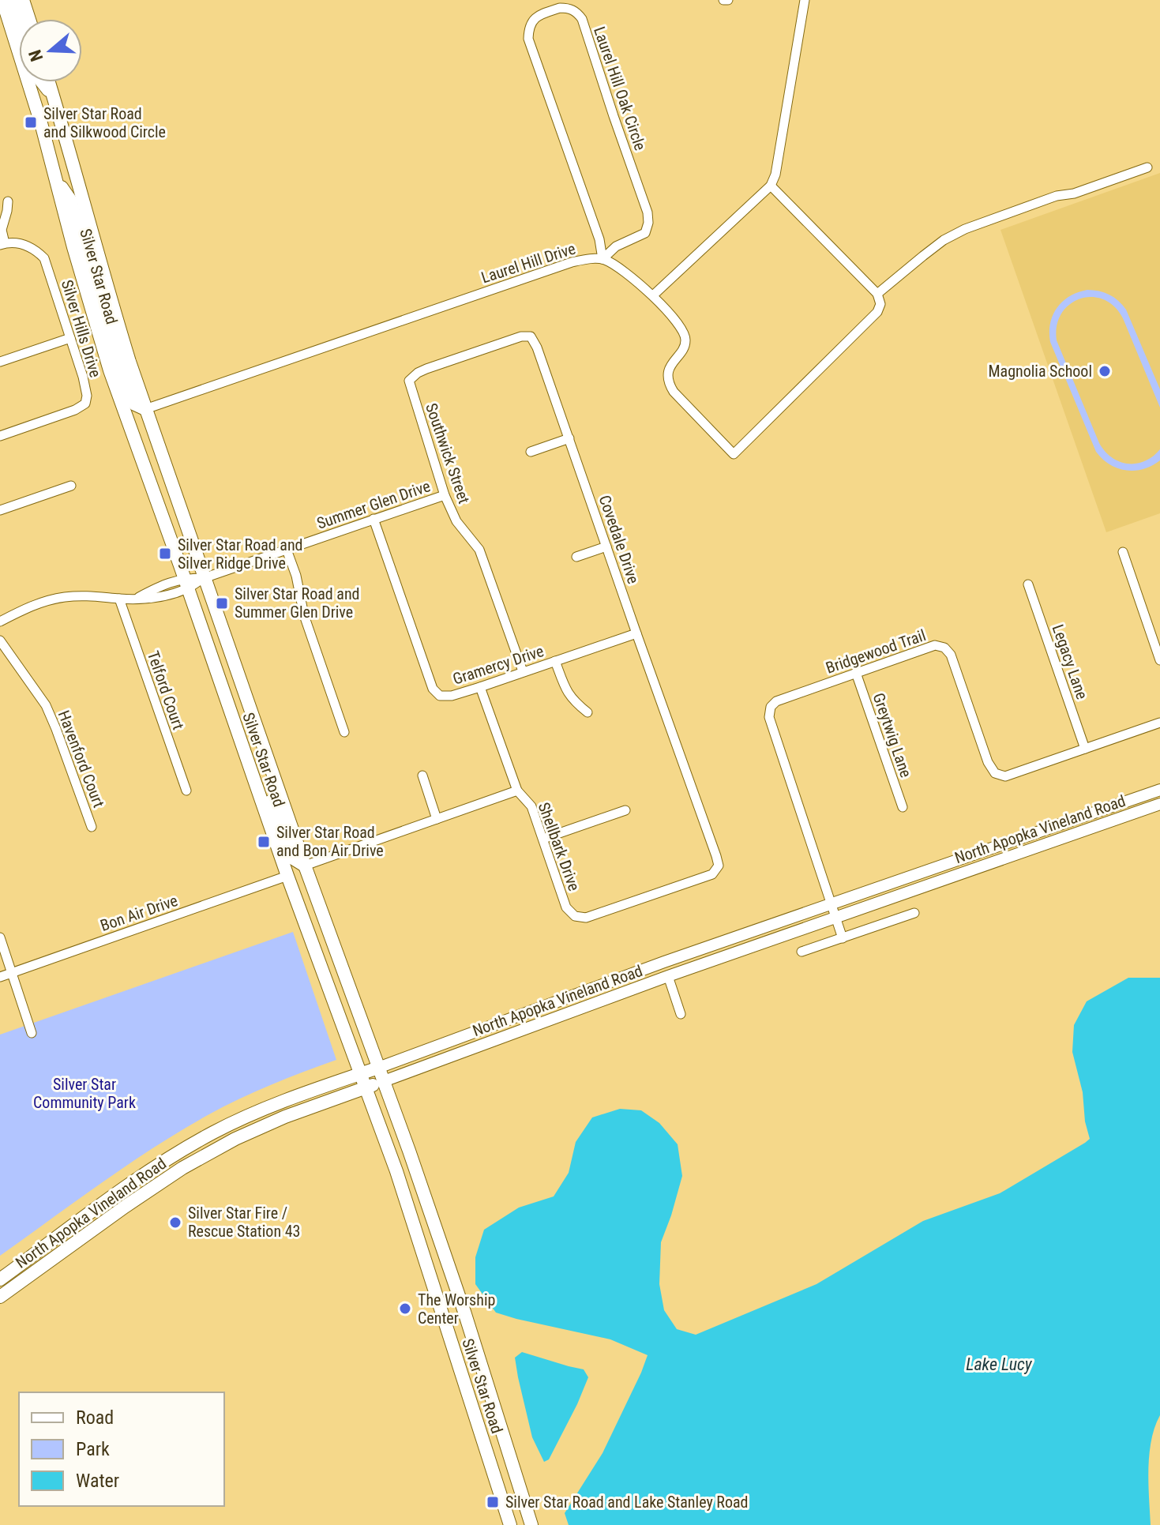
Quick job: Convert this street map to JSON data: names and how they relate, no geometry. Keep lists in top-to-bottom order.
{
  "streets": {
    "main road": ["Silver Star Road", "North Apopka Vineland Road"],
    "street": [
      "Laurel Hill Oak Circle",
      "Laurel Hill Drive",
      "Silver Hills Drive",
      "Southwick Street",
      "Summer Glen Drive",
      "Covedale Drive",
      "Bridgewood Trail",
      "Legacy Lane",
      "Gramercy Drive",
      "Telford Court",
      "Greytwig Lane",
      "Havenford Court",
      "Shellbark Drive",
      "Bon Air Drive"
    ]
  },
  "crossings": [
    ["Laurel Hill Oak Circle", "Laurel Hill Drive"],
    ["Laurel Hill Drive", "Silver Star Road"],
    ["Silver Star Road", "Summer Glen Drive"],
    ["Silver Star Road", "North Apopka Vineland Road"],
    ["Silver Star Road", "Bon Air Drive"],
    ["Southwick Street", "Summer Glen Drive"],
    ["Southwick Street", "Covedale Drive"],
    ["Southwick Street", "Gramercy Drive"],
    ["Summer Glen Drive", "Gramercy Drive"],
    ["Summer Glen Drive", "Telford Court"],
    ["Covedale Drive", "Gramercy Drive"],
    ["Covedale Drive", "Shellbark Drive"],
    ["Bridgewood Trail", "Legacy Lane"],
    ["Bridgewood Trail", "Greytwig Lane"],
    ["Bridgewood Trail", "North Apopka Vineland Road"],
    ["Gramercy Drive", "Shellbark Drive"]
  ],
  "water": ["Lake Lucy"],
  "parks": ["Silver Star Community Park"],
  "places": {
    "transit": [
      "Silver Star Road and Silkwood Circle",
      "Silver Star Road and Silver Ridge Drive",
      "Silver Star Road and Summer Glen Drive",
      "Silver Star Road and Bon Air Drive",
      "Silver Star Road and Lake Stanley Road"
    ],
    "other": ["Magnolia School", "Silver Star Fire / Rescue Station 43", "The Worship Center"]
  },
  "legend": ["Road", "Park", "Water"],
  "north": "left"
}
